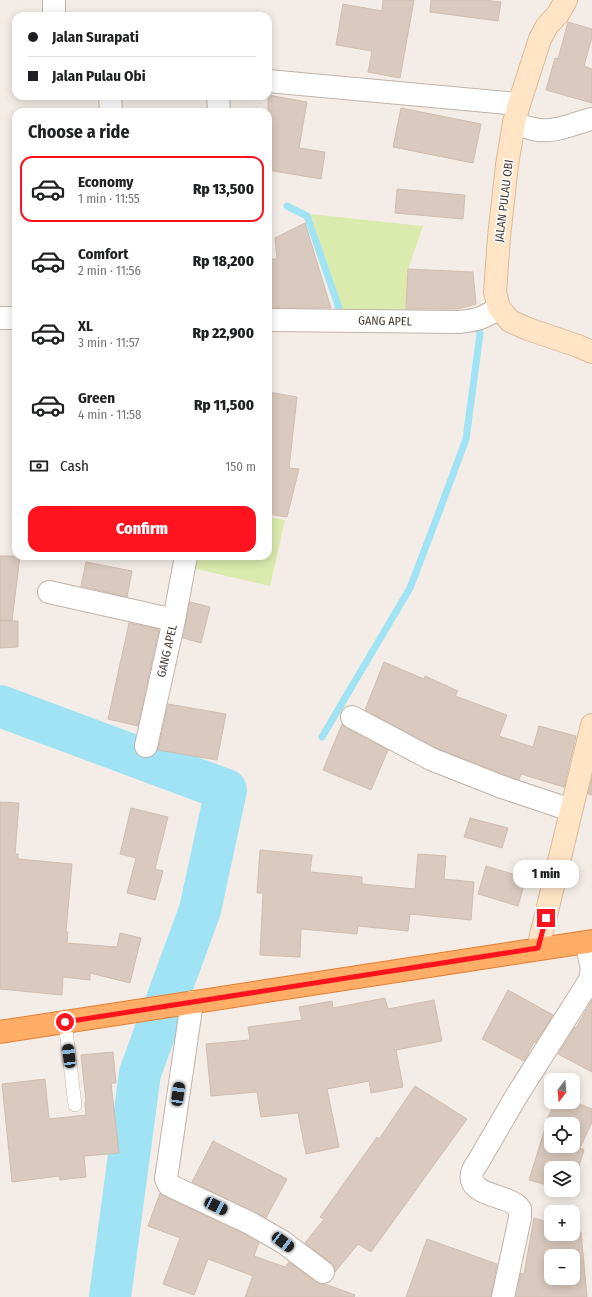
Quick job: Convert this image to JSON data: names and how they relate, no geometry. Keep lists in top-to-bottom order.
{
  "streets": {
    "street": ["JALAN PULAU OBI", "GANG APEL"]
  },
  "crossings": [
    ["JALAN PULAU OBI", "GANG APEL"]
  ],
  "north": "bottom",
  "page": {
    "banner": ["Jalan Surapati", "Jalan Pulau Obi"],
    "heading": "Choose a ride",
    "list": [
      {
        "name": "Economy",
        "note": "1 min · 11:55",
        "value": "Rp 13,500"
      },
      {
        "name": "Comfort",
        "note": "2 min · 11:56",
        "value": "Rp 18,200"
      },
      {
        "name": "XL",
        "note": "3 min · 11:57",
        "value": "Rp 22,900"
      },
      {
        "name": "Green",
        "note": "4 min · 11:58",
        "value": "Rp 11,500"
      }
    ],
    "pay": ["Cash", "150 m"],
    "buttons": "Confirm",
    "bubble": "1 min",
    "map_buttons": ["+", "−"]
  }
}
